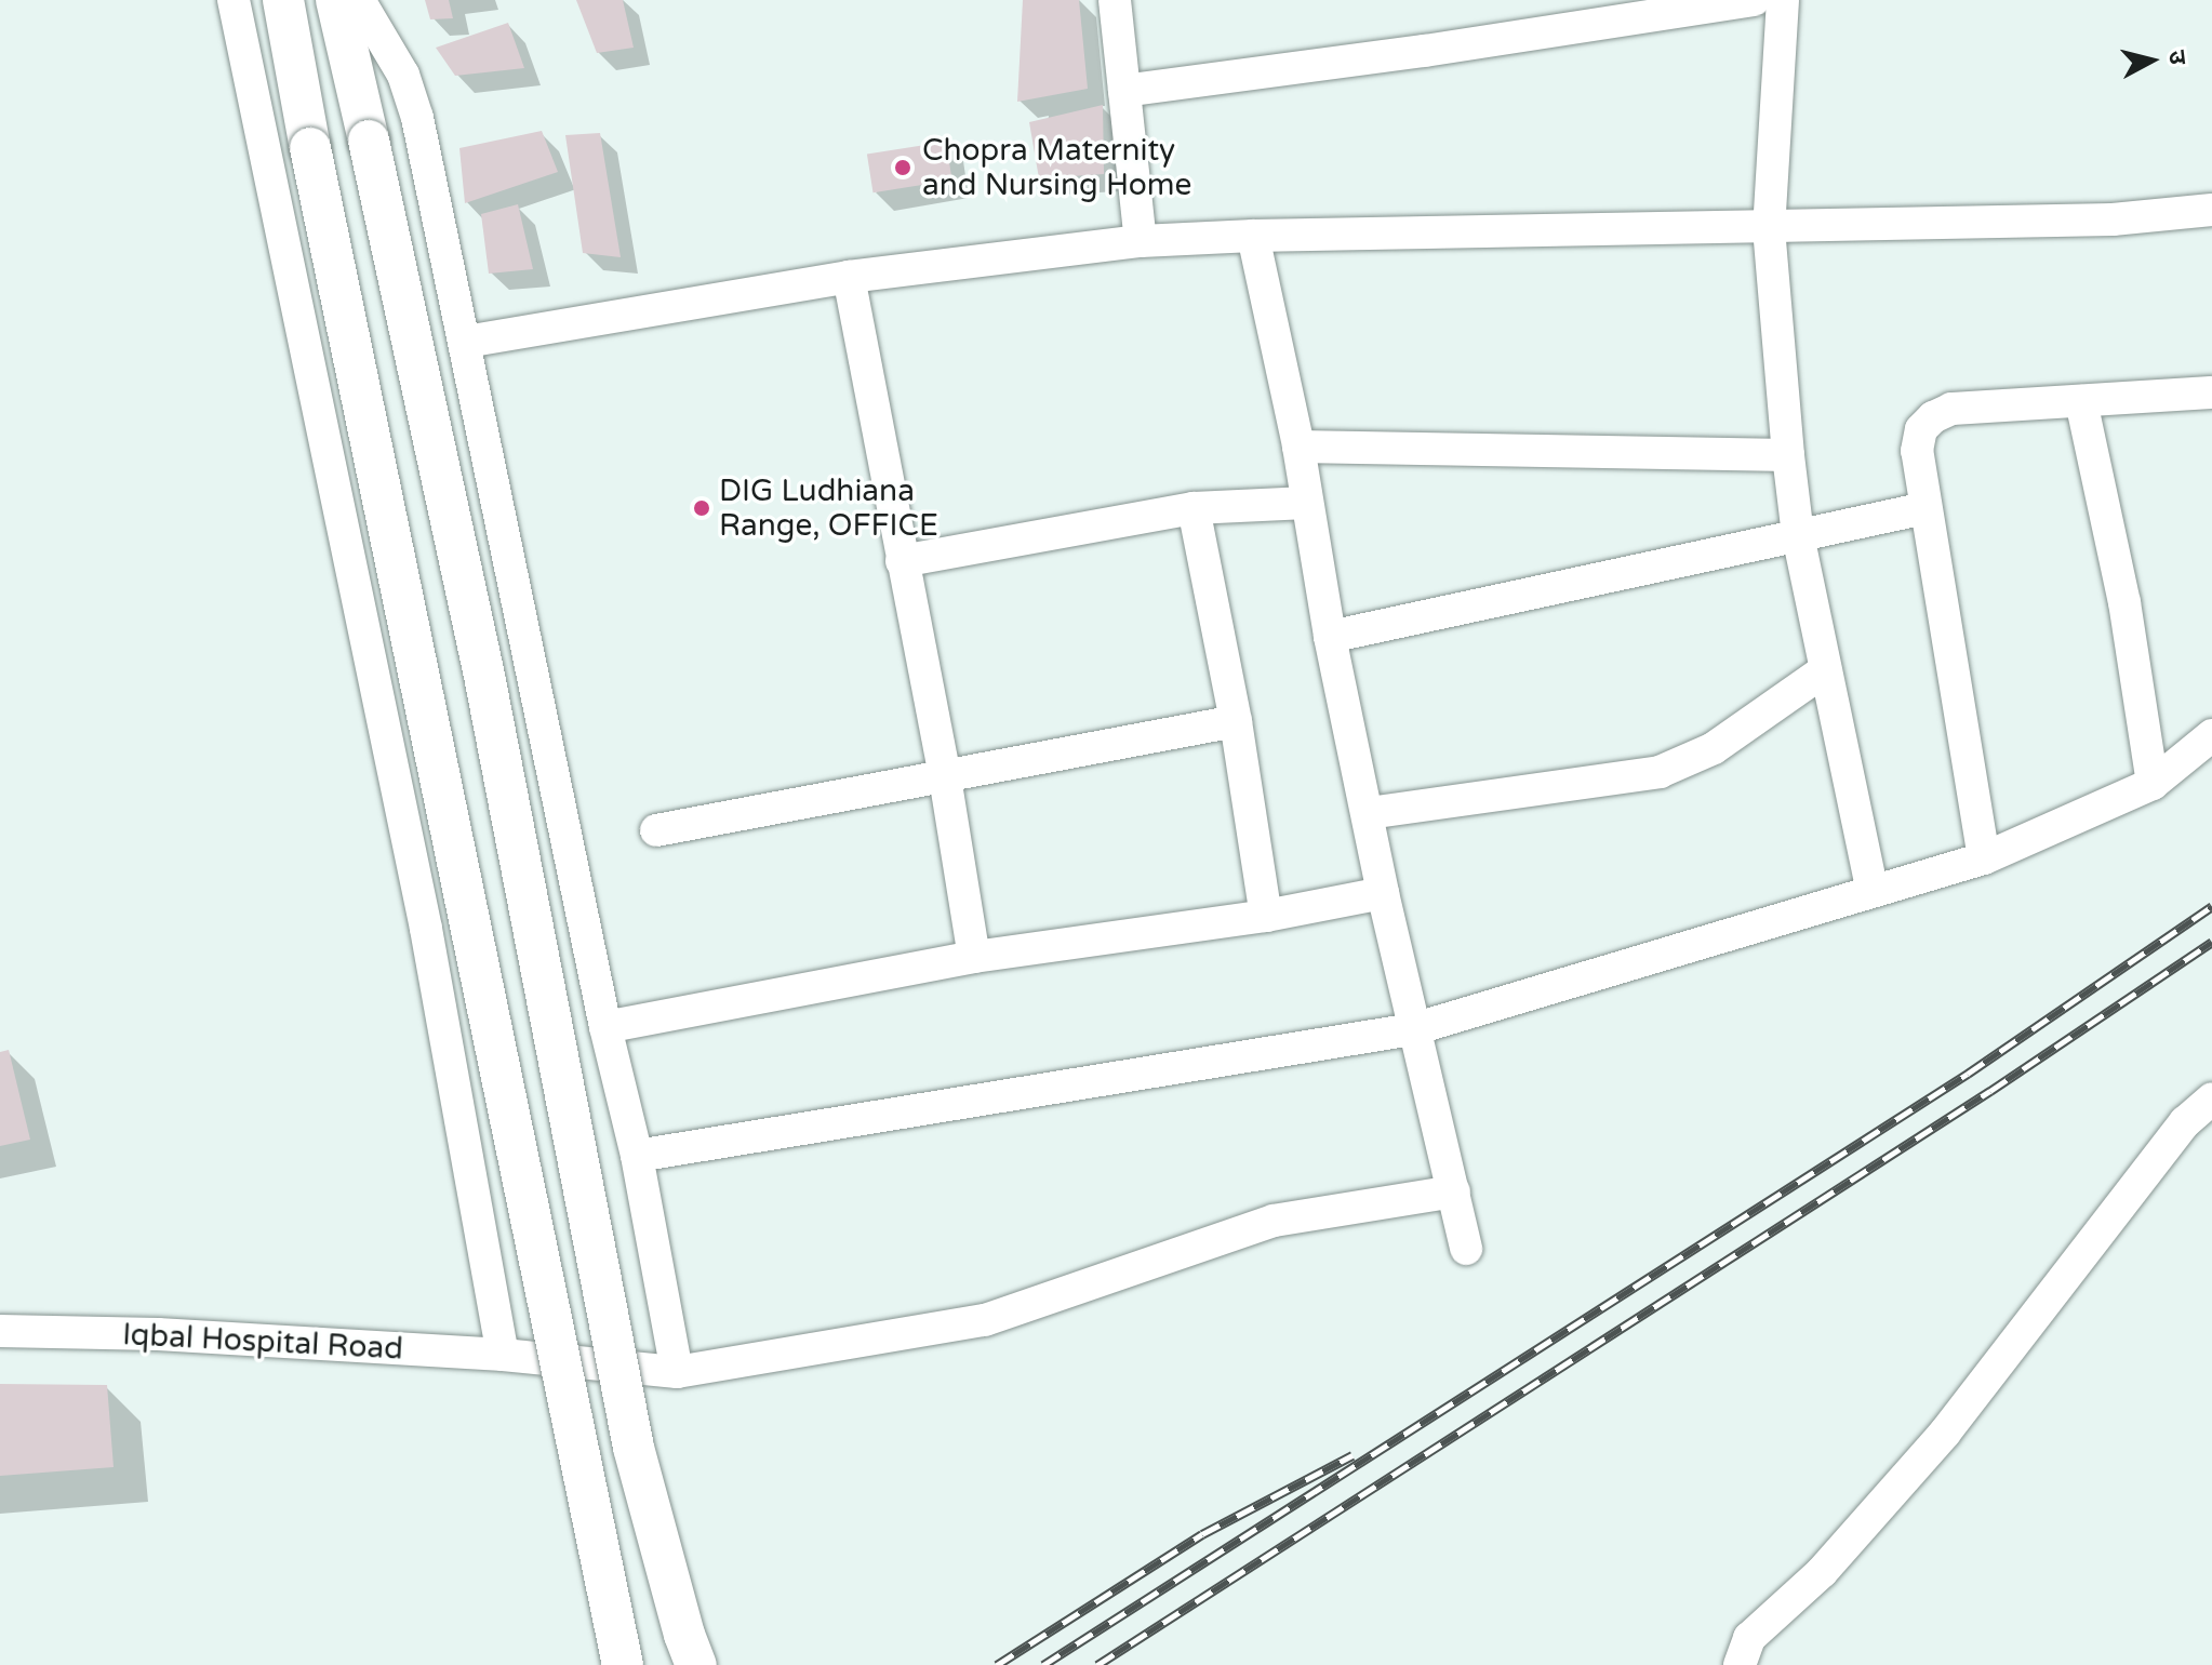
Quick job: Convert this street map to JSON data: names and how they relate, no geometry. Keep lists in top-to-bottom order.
{
  "streets": {
    "street": ["Iqbal Hospital Road"]
  },
  "places": ["Chopra Maternity and Nursing Home", "DIG Ludhiana Range, OFFICE"],
  "north": "right"
}
